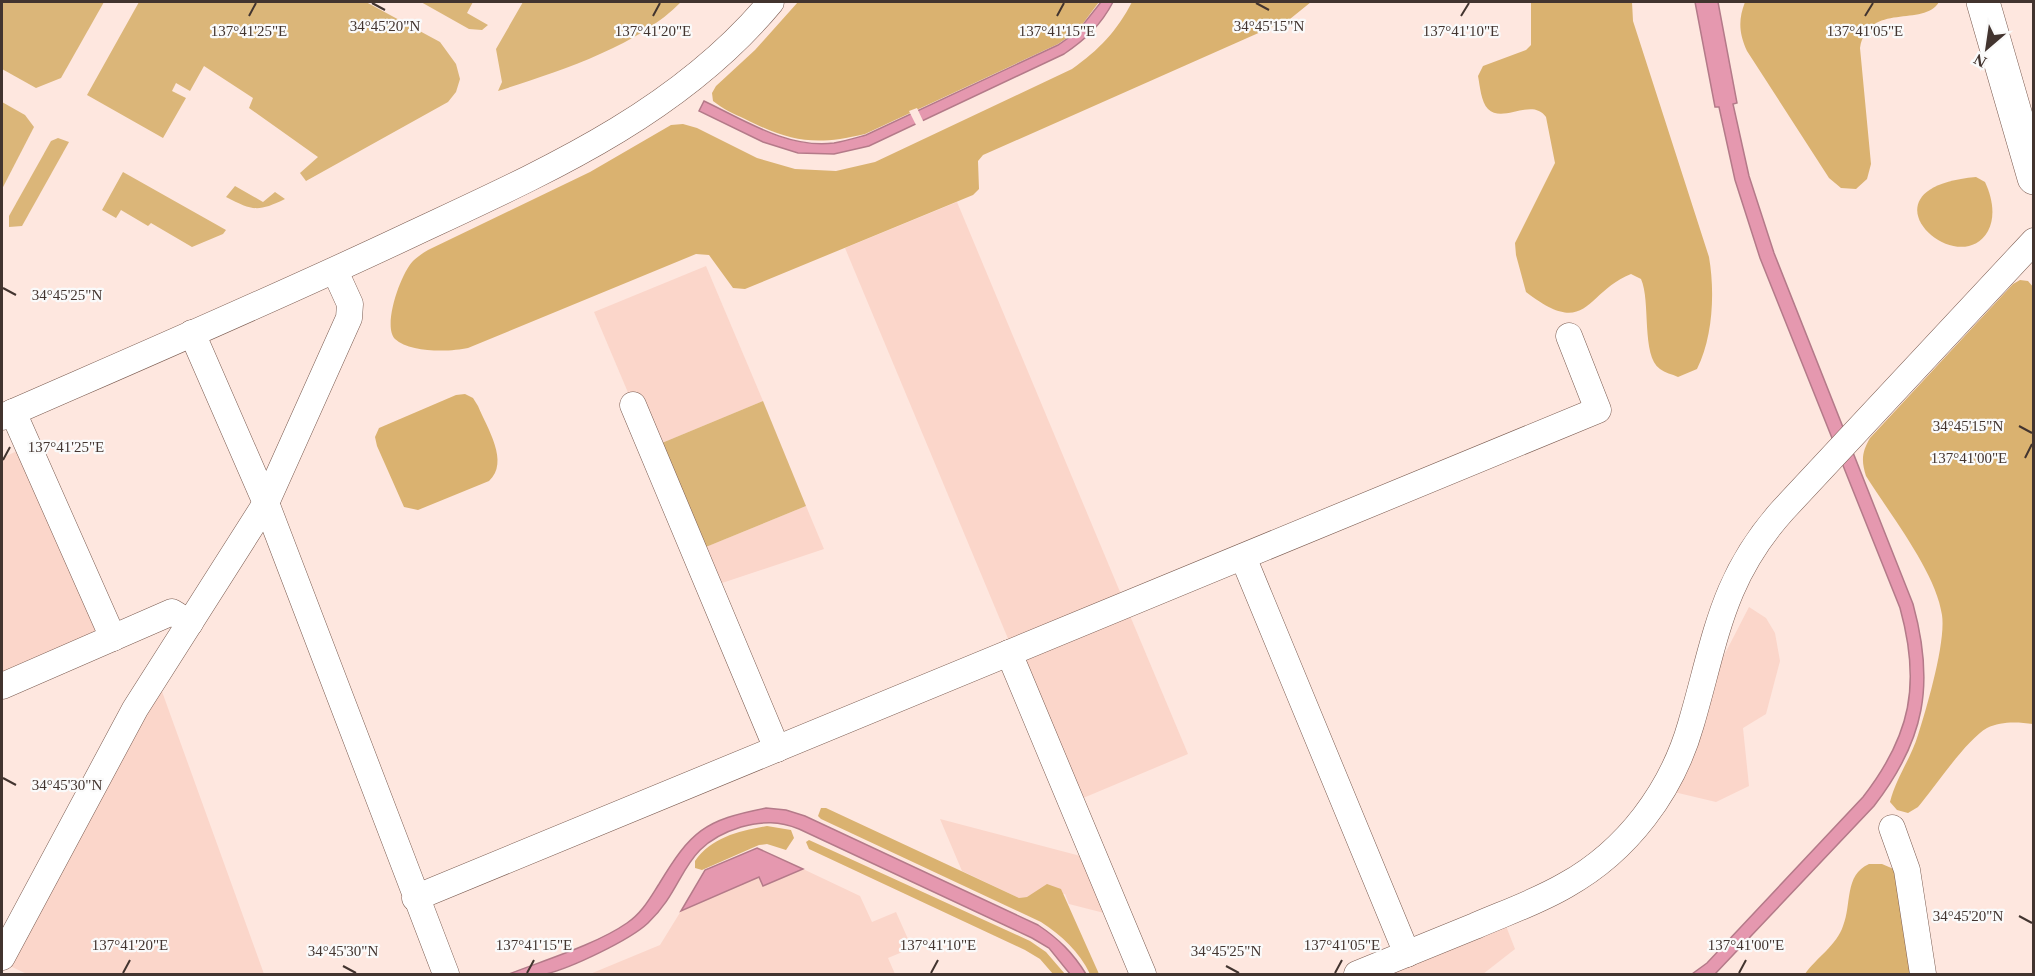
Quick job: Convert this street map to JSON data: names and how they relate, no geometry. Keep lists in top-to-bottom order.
{
  "north": "bottom left",
  "coordinates": [
    "34°45'20\"N",
    "34°45'15\"N",
    "137°41'25\"E",
    "137°41'20\"E",
    "137°41'15\"E",
    "137°41'10\"E",
    "137°41'05\"E",
    "34°45'25\"N",
    "137°41'00\"E",
    "34°45'30\"N"
  ]
}
